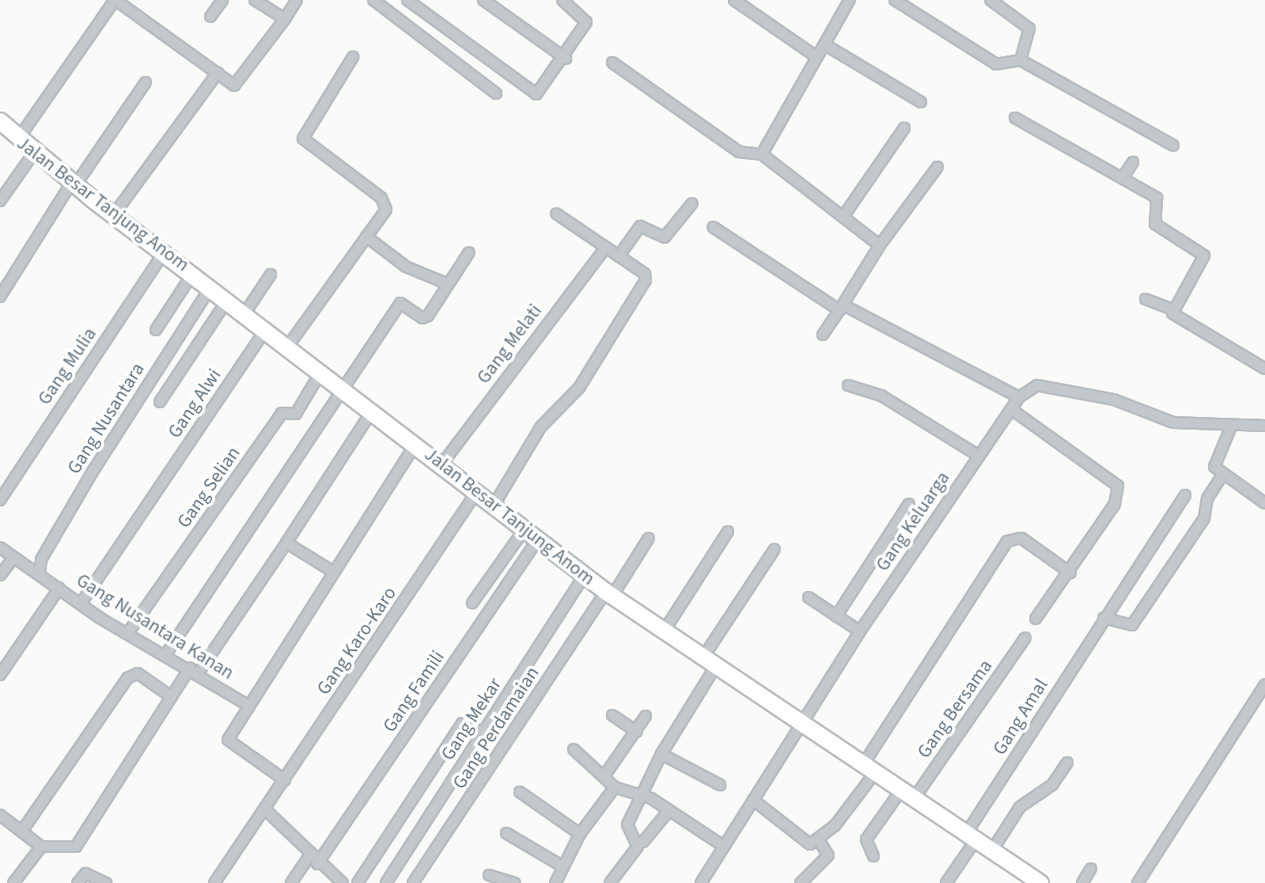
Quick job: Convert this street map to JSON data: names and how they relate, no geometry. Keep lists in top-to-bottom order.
{
  "streets": {
    "main road": ["Jalan Besar Tanjung Anom"],
    "street": [
      "Gang Melati",
      "Gang Mulia",
      "Gang Alwi",
      "Gang Nusantara",
      "Gang Selian",
      "Gang Keluarga",
      "Gang Nusantara Kanan",
      "Gang Karo-Karo",
      "Gang Famili",
      "Gang Bersama",
      "Gang Amal",
      "Gang Mekar",
      "Gang Perdamaian"
    ]
  },
  "crossings": [
    ["Jalan Besar Tanjung Anom", "Gang Melati"],
    ["Jalan Besar Tanjung Anom", "Gang Mulia"],
    ["Jalan Besar Tanjung Anom", "Gang Alwi"],
    ["Jalan Besar Tanjung Anom", "Gang Nusantara"],
    ["Jalan Besar Tanjung Anom", "Gang Selian"],
    ["Jalan Besar Tanjung Anom", "Gang Keluarga"],
    ["Jalan Besar Tanjung Anom", "Gang Karo-Karo"],
    ["Jalan Besar Tanjung Anom", "Gang Famili"],
    ["Jalan Besar Tanjung Anom", "Gang Bersama"],
    ["Jalan Besar Tanjung Anom", "Gang Amal"],
    ["Jalan Besar Tanjung Anom", "Gang Mekar"],
    ["Jalan Besar Tanjung Anom", "Gang Perdamaian"],
    ["Gang Alwi", "Gang Nusantara Kanan"],
    ["Gang Nusantara", "Gang Nusantara Kanan"],
    ["Gang Selian", "Gang Nusantara Kanan"]
  ]
}
